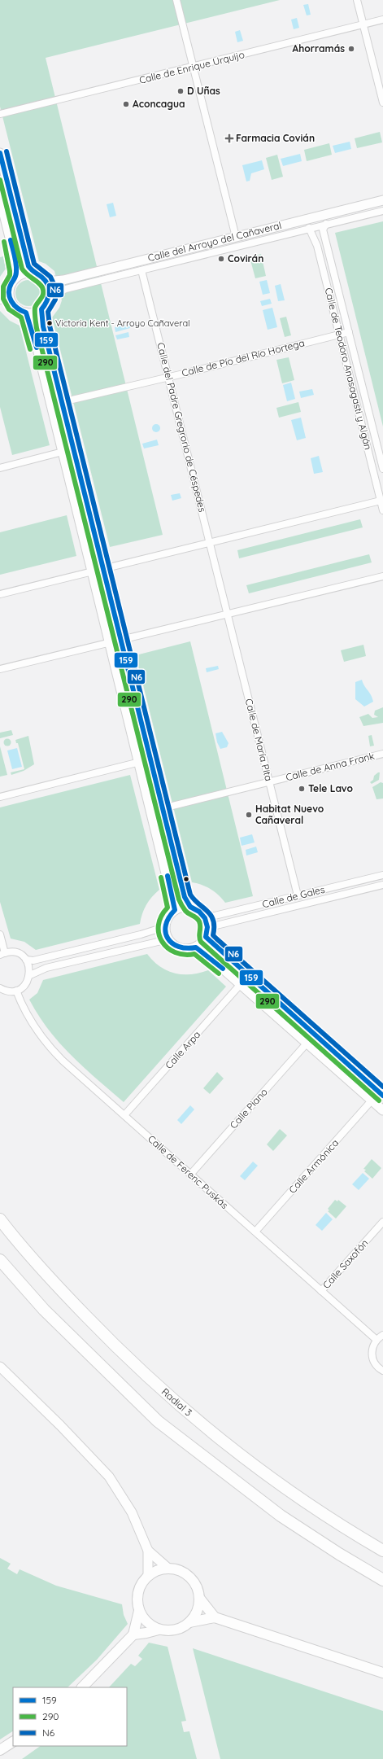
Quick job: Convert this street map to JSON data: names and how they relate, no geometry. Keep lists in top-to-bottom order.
{
  "streets": {
    "highway": ["Radial 3"],
    "main road": ["Calle del Arroyo del Cañaveral"],
    "street": [
      "Calle de Enrique Urquijo",
      "Calle de Pío del Río Hortega",
      "Calle de Teodoro Anasagasti y Algán",
      "Calle del Padre Gregrorio de Céspedes",
      "Calle de María Pita",
      "Calle de Anna Frank",
      "Calle de Gales",
      "Calle Arpa",
      "Calle Piano",
      "Calle Armónica",
      "Calle de Ferenc Puskás",
      "Calle Saxofón"
    ]
  },
  "crossings": [
    ["Calle del Arroyo del Cañaveral", "Calle de Teodoro Anasagasti y Algán"],
    ["Calle del Arroyo del Cañaveral", "Calle del Padre Gregrorio de Céspedes"],
    ["Calle de Pío del Río Hortega", "Calle de Teodoro Anasagasti y Algán"],
    ["Calle de Pío del Río Hortega", "Calle del Padre Gregrorio de Céspedes"],
    ["Calle del Padre Gregrorio de Céspedes", "Calle de María Pita"],
    ["Calle de María Pita", "Calle de Anna Frank"],
    ["Calle de María Pita", "Calle de Gales"],
    ["Calle Arpa", "Calle de Ferenc Puskás"],
    ["Calle Piano", "Calle de Ferenc Puskás"],
    ["Calle Armónica", "Calle de Ferenc Puskás"],
    ["Calle de Ferenc Puskás", "Calle Saxofón"]
  ],
  "places": {
    "other": [
      "Ahorramás",
      "D Uñas",
      "Aconcagua",
      "Covirán",
      "Victoria Kent - Arroyo Cañaveral",
      "Tele Lavo",
      "Habitat Nuevo Cañaveral"
    ],
    "health": ["Farmacia Covián"]
  },
  "lines": ["transit line N6", "transit line 159", "transit line 290"],
  "legend": ["159", "290", "N6"]
}
